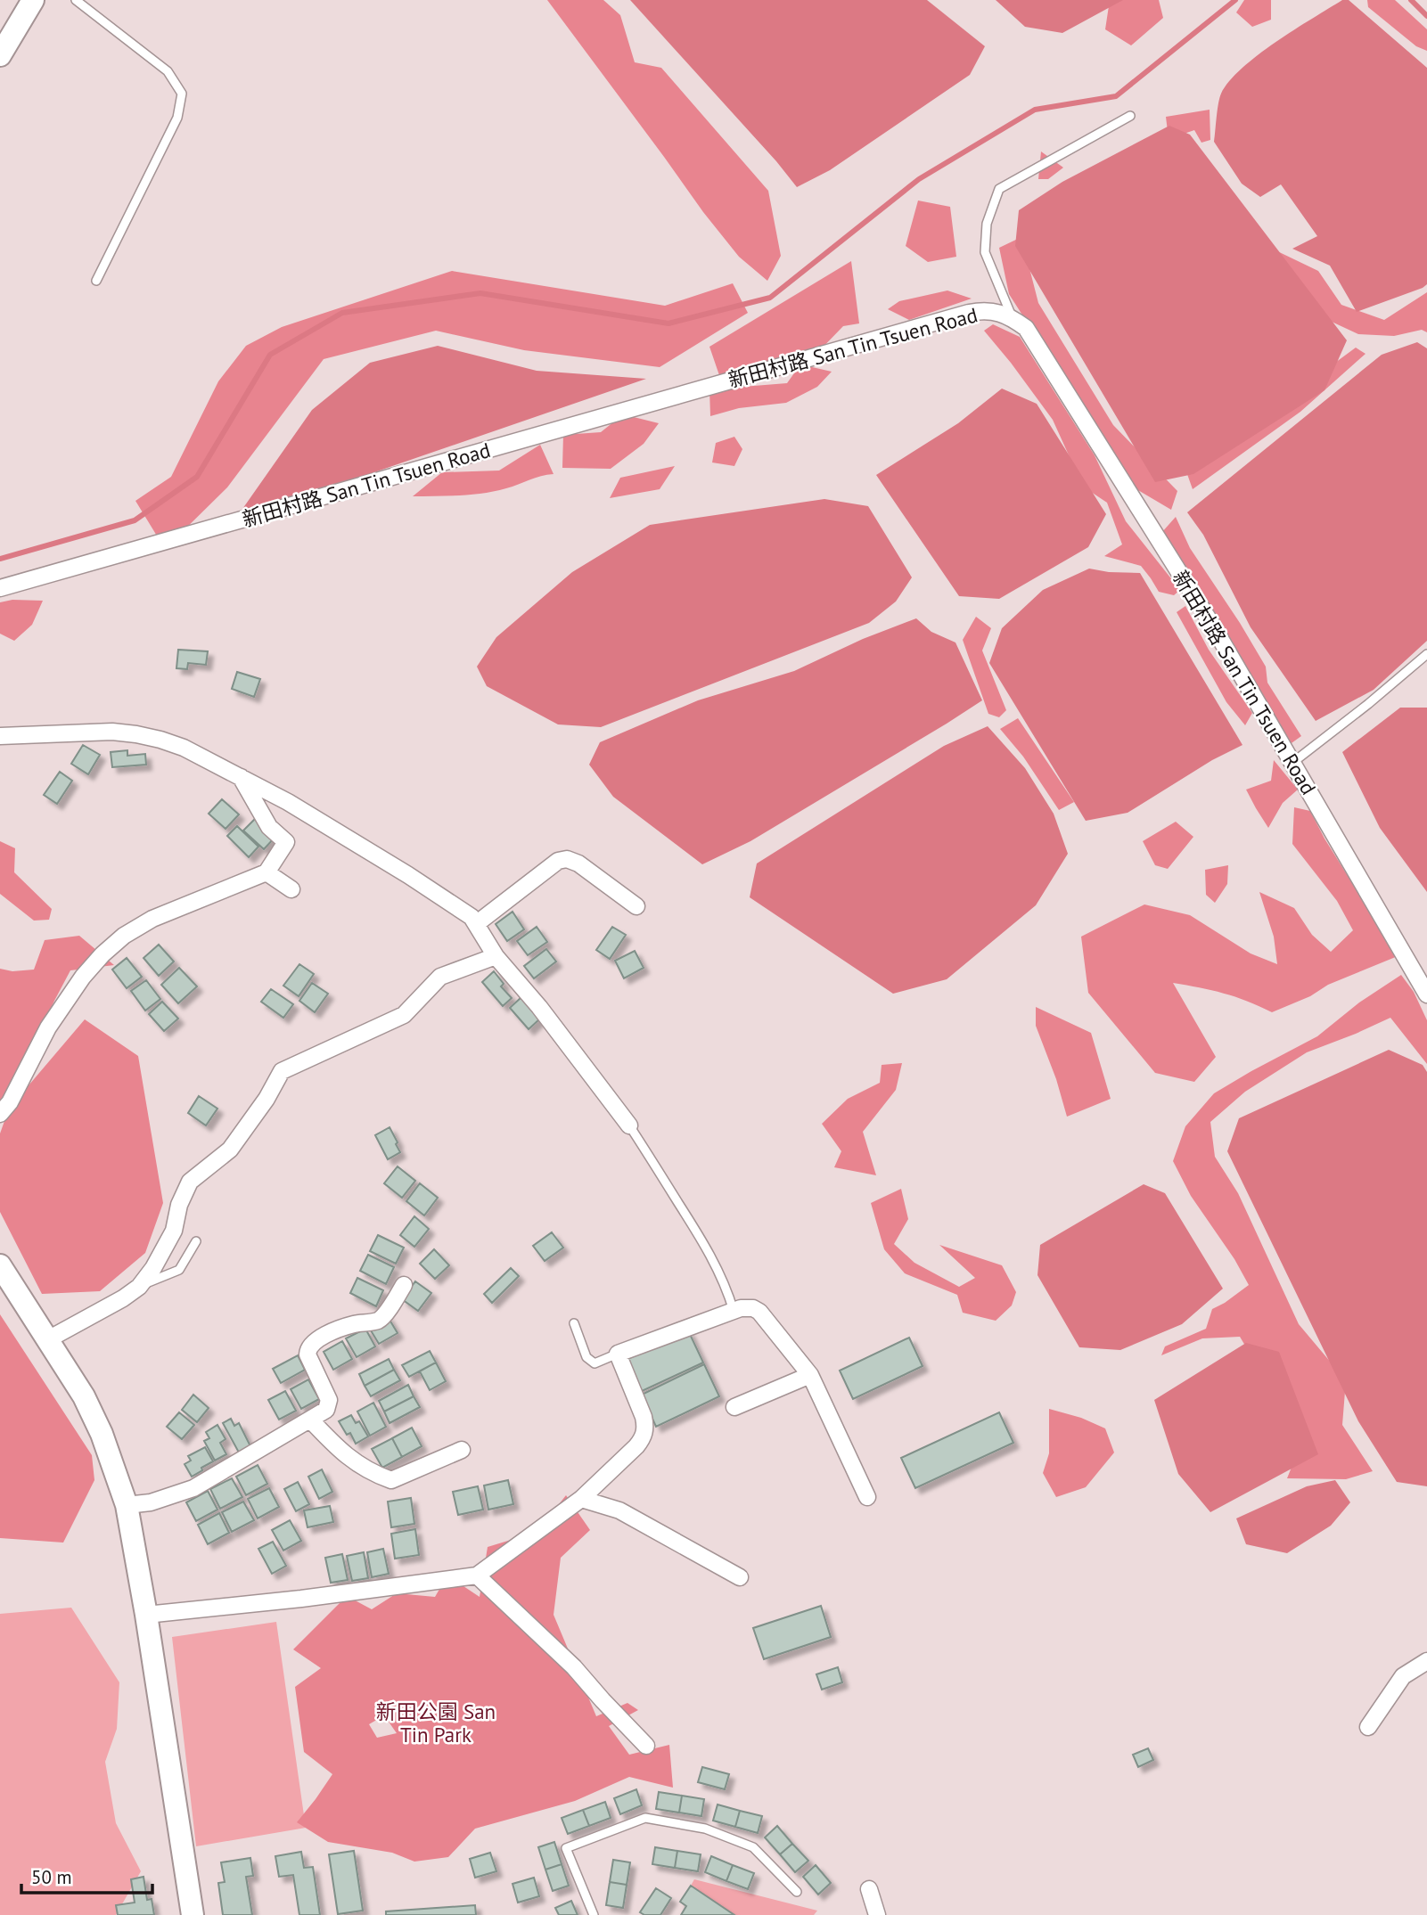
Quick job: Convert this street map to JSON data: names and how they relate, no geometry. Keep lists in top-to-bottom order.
{
  "streets": {
    "street": ["新田村路 San Tin Tsuen Road"]
  },
  "parks": ["新田公園 San Tin Park"],
  "scale_bar": "50 m"
}
